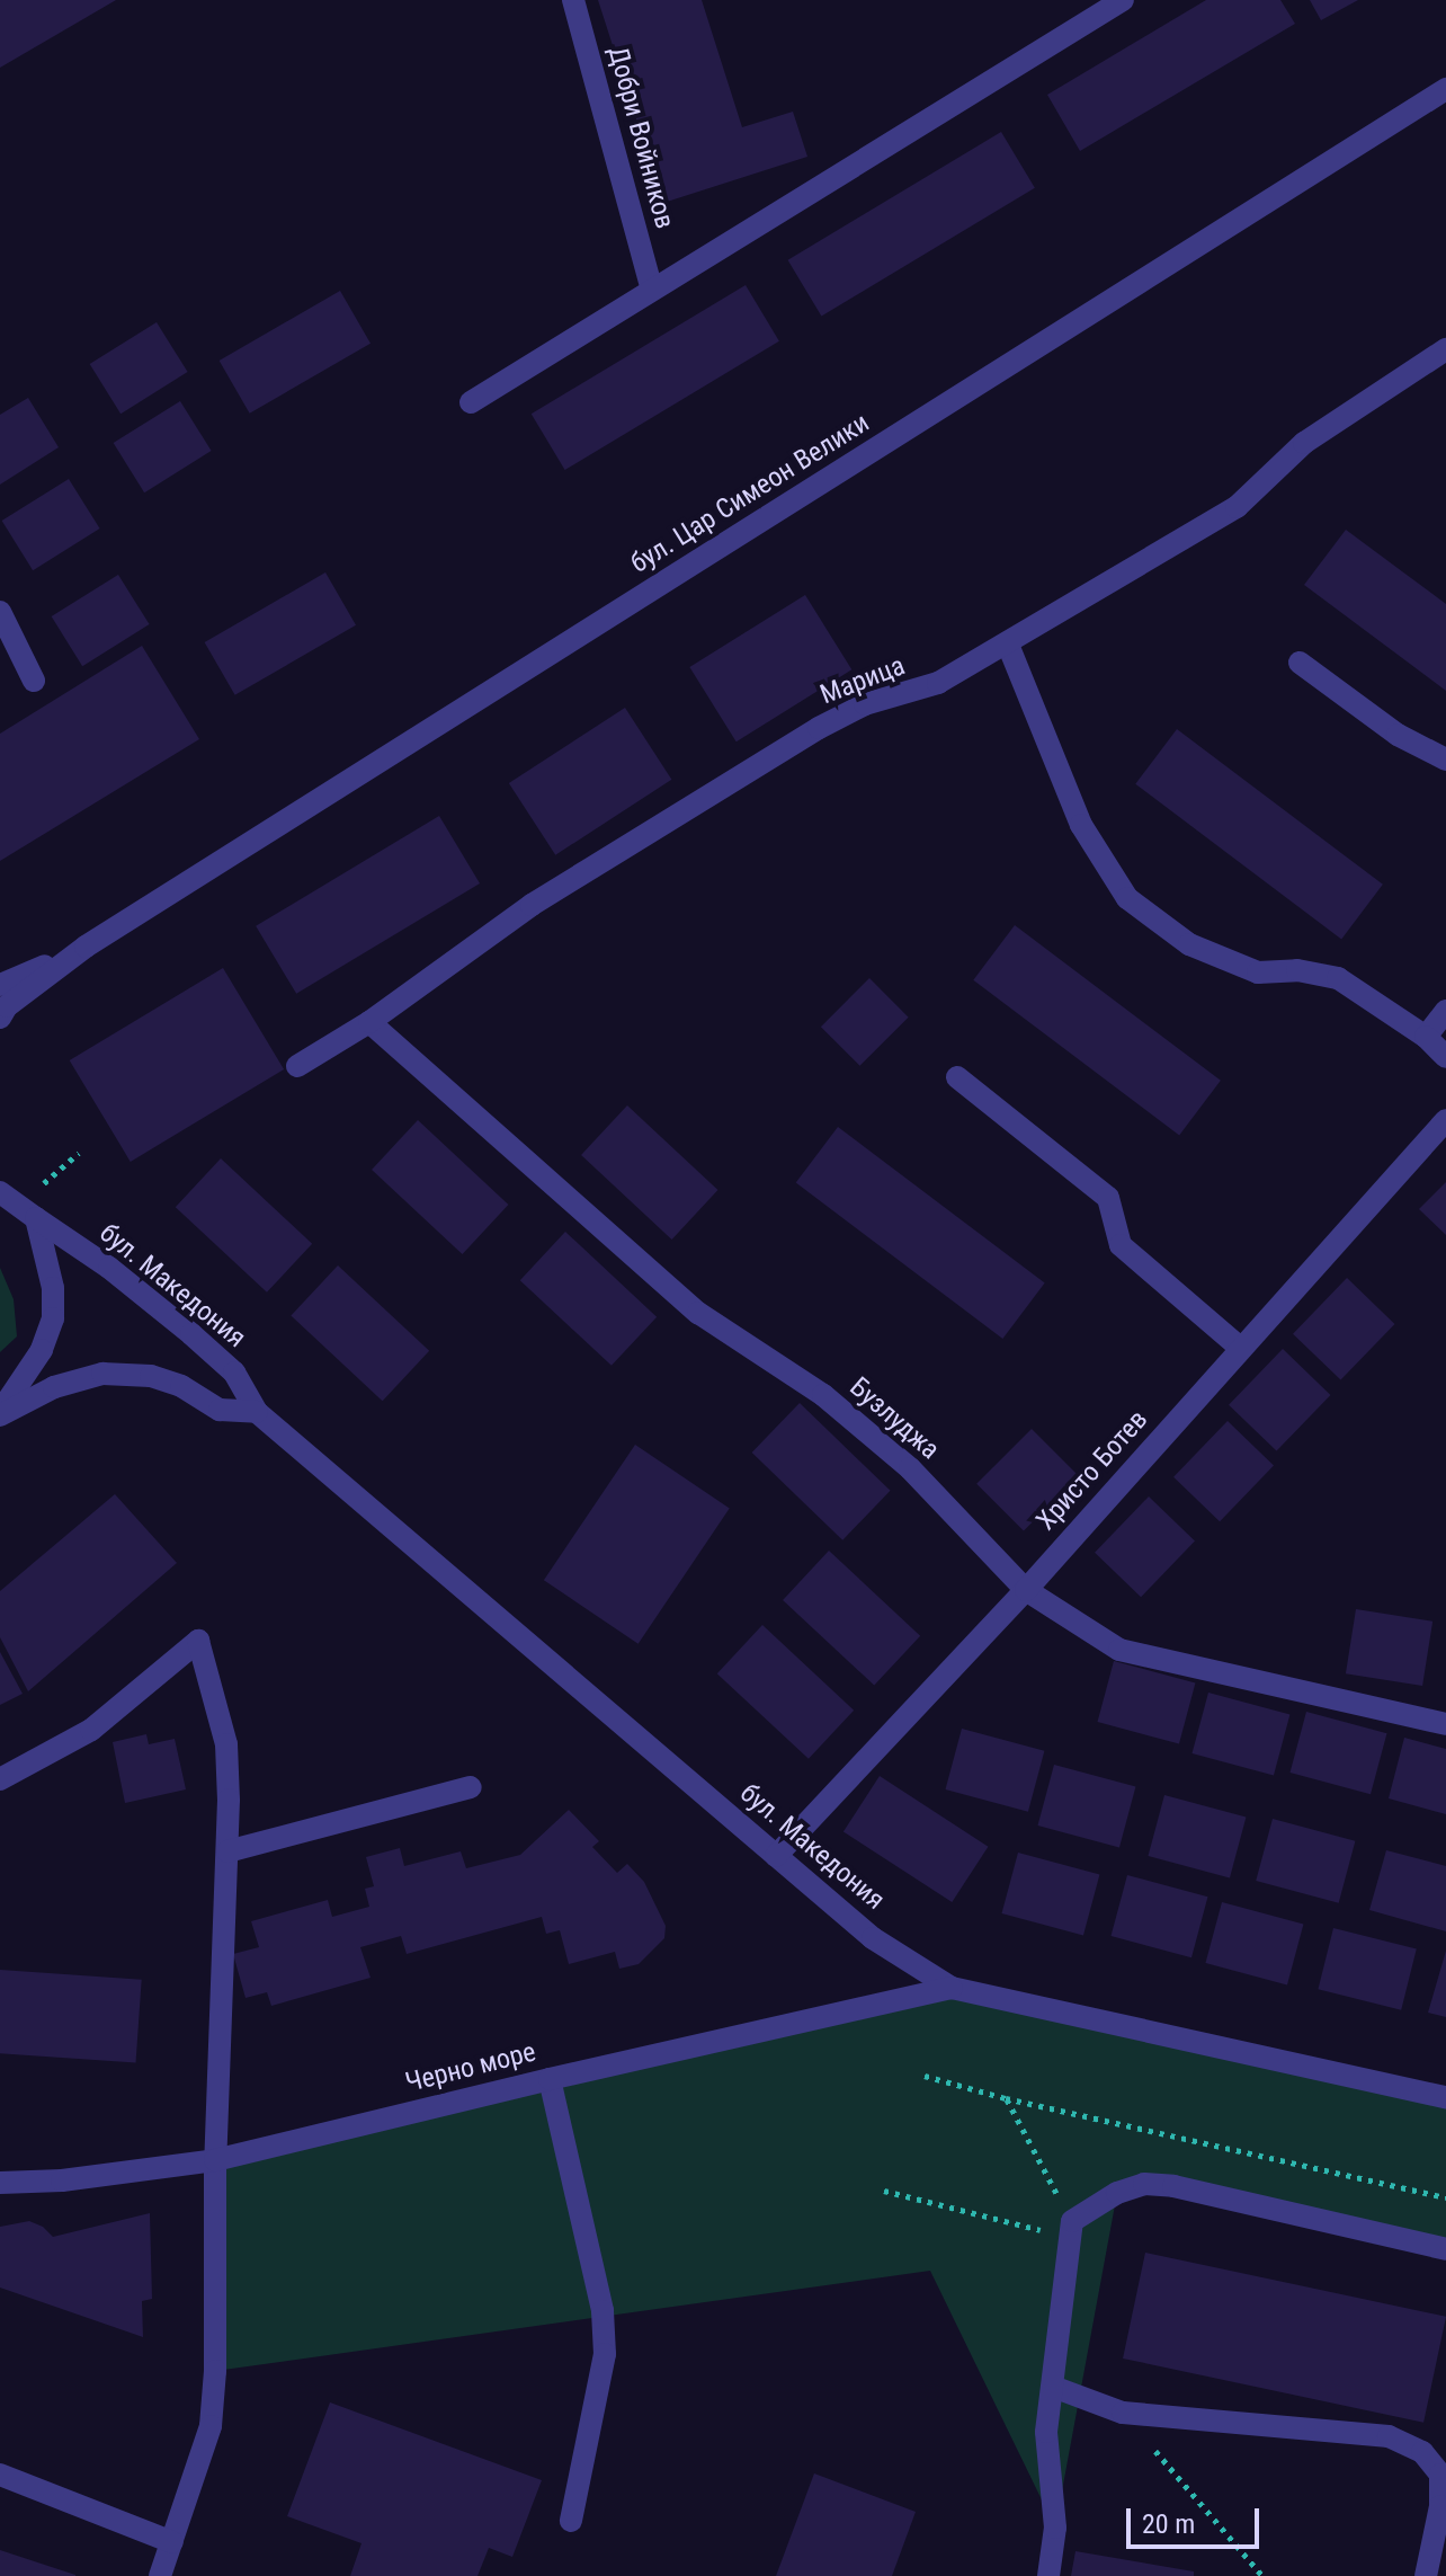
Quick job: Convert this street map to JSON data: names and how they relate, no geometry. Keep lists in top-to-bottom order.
{
  "streets": {
    "street": [
      "Добри Войников",
      "бул. Цар Симеон Велики",
      "Марица",
      "бул. Македония",
      "Бузлуджа",
      "Христо Ботев",
      "Черно море"
    ]
  },
  "crossings": [
    ["Марица", "Бузлуджа"],
    ["бул. Македония", "Христо Ботев"],
    ["бул. Македония", "Черно море"],
    ["Бузлуджа", "Христо Ботев"]
  ],
  "scale_bar": "20 m"
}
